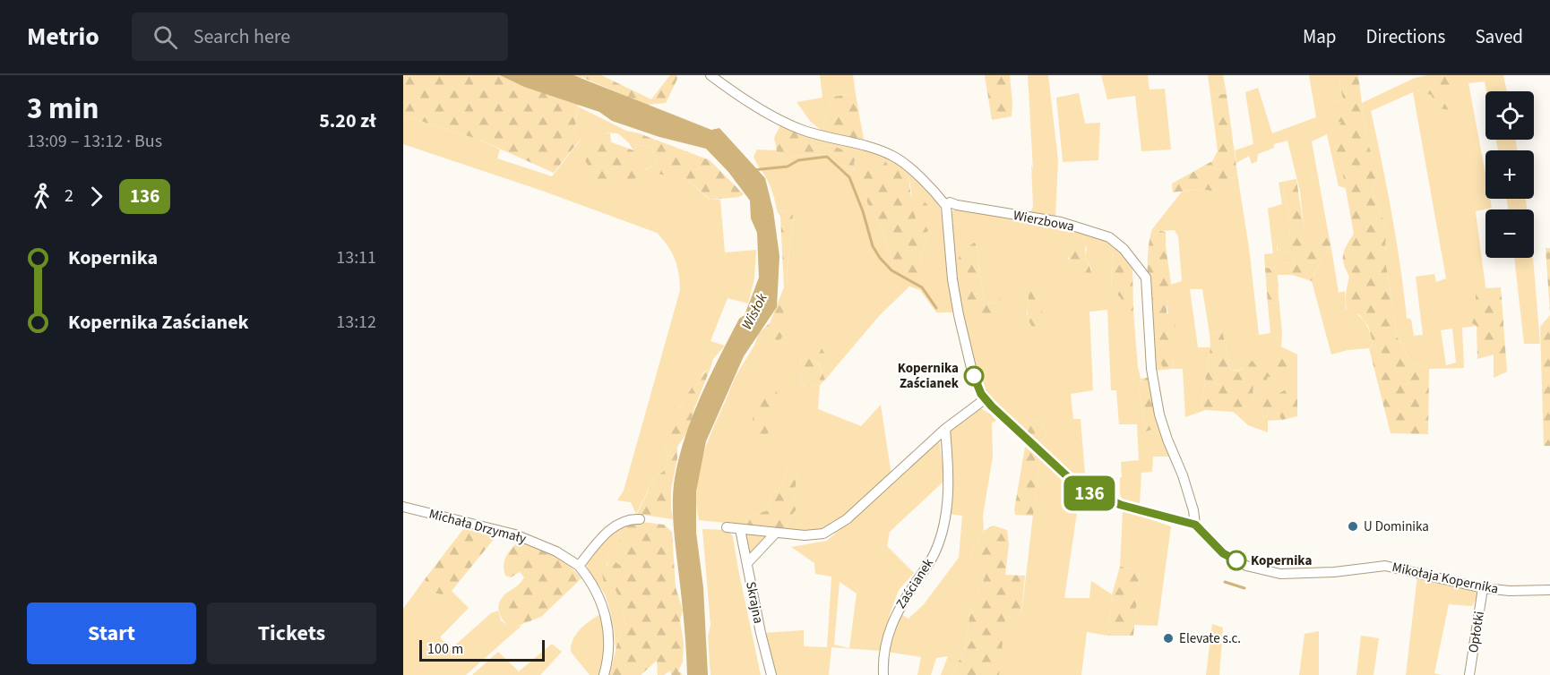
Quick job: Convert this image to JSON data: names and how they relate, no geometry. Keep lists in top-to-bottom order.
{
  "streets": {
    "street": [
      "Wierzbowa",
      "Michała Drzymały",
      "Mikołaja Kopernika",
      "Zaścianek",
      "Skrajna",
      "Opłotki"
    ]
  },
  "crossings": [
    ["Wierzbowa", "Mikołaja Kopernika"],
    ["Mikołaja Kopernika", "Opłotki"]
  ],
  "water": ["Wisłok"],
  "places": [
    "Kopernika Zaścianek",
    "U Dominika",
    "Kopernika",
    "Elevate s.c."
  ],
  "lines": ["bus line 136"],
  "scale_bar": "100 m",
  "page": {
    "header": "Metrio",
    "search": "Search here",
    "nav": ["Map", "Directions", "Saved"],
    "heading": ["3 min", "13:09 – 13:12 · Bus", "5.20 zł"],
    "on_map": "136",
    "map_buttons": ["+", "−"],
    "legs": ["2", "136"],
    "list": [
      {
        "name": "Kopernika",
        "value": "13:11"
      },
      {
        "name": "Kopernika Zaścianek",
        "value": "13:12"
      }
    ],
    "buttons": ["Start", "Tickets"],
    "scale": "100 m"
  }
}
